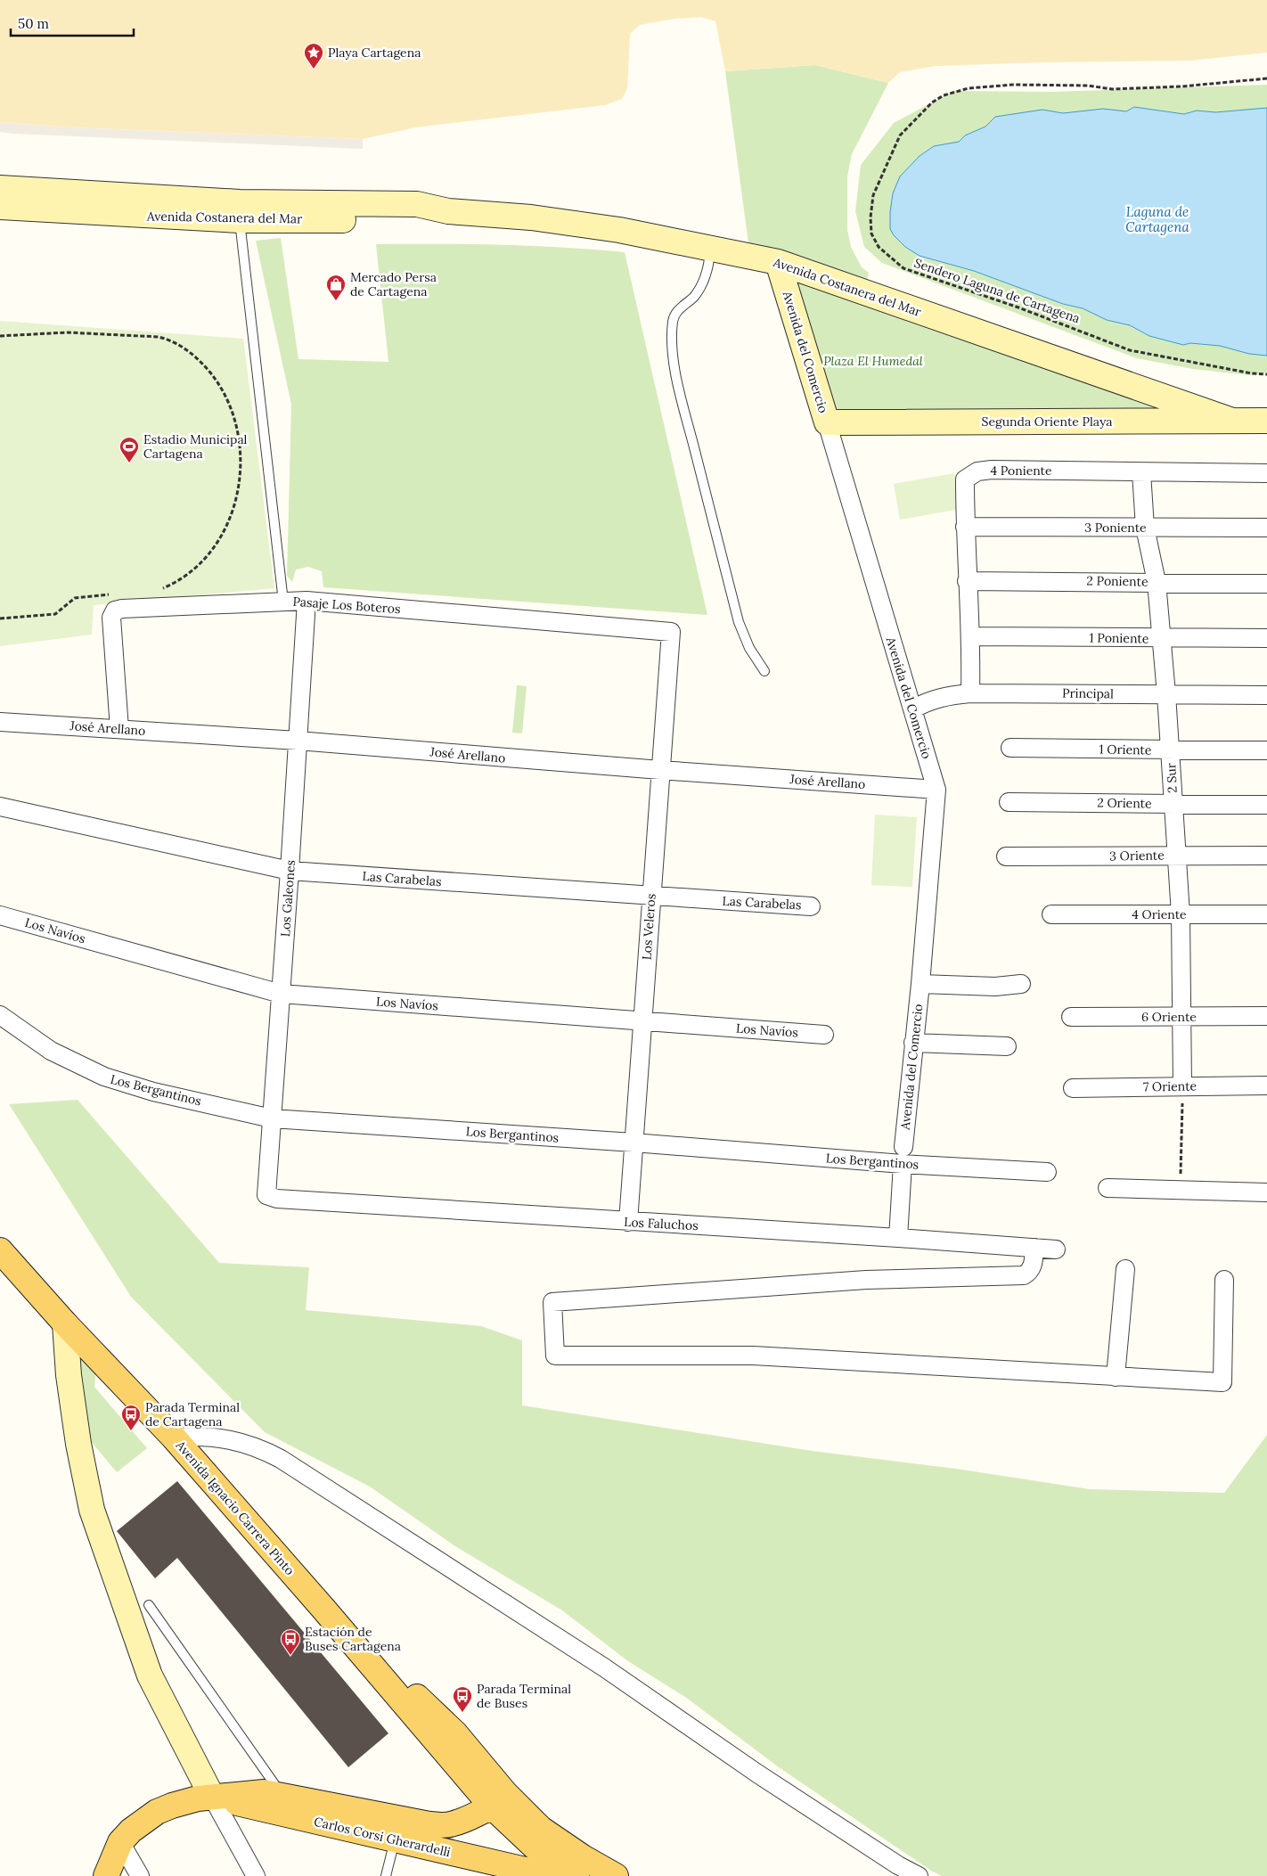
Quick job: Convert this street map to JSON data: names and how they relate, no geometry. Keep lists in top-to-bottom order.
{
  "streets": {
    "main road": ["Avenida Ignacio Carrera Pinto", "Carlos Corsi Gherardelli"],
    "street": [
      "Avenida Costanera del Mar",
      "Avenida del Comercio",
      "Segunda Oriente Playa",
      "4 Poniente",
      "3 Poniente",
      "2 Poniente",
      "Pasaje Los Boteros",
      "1 Poniente",
      "Principal",
      "José Arellano",
      "1 Oriente",
      "2 Sur",
      "2 Oriente",
      "3 Oriente",
      "Las Carabelas",
      "Los Galeones",
      "4 Oriente",
      "Los Veleros",
      "Los Navíos",
      "6 Oriente",
      "7 Oriente",
      "Los Bergantinos",
      "Los Faluchos"
    ],
    "path": ["Sendero Laguna de Cartagena"]
  },
  "crossings": [
    ["Avenida Costanera del Mar", "Avenida del Comercio"],
    ["Avenida Costanera del Mar", "Segunda Oriente Playa"],
    ["Avenida del Comercio", "Segunda Oriente Playa"],
    ["Avenida del Comercio", "Principal"],
    ["Avenida del Comercio", "José Arellano"],
    ["Avenida del Comercio", "Los Bergantinos"],
    ["Avenida del Comercio", "Los Faluchos"],
    ["4 Poniente", "3 Poniente"],
    ["4 Poniente", "2 Poniente"],
    ["4 Poniente", "1 Poniente"],
    ["4 Poniente", "Principal"],
    ["4 Poniente", "2 Sur"],
    ["3 Poniente", "2 Sur"],
    ["2 Poniente", "2 Sur"],
    ["Pasaje Los Boteros", "José Arellano"],
    ["Pasaje Los Boteros", "Los Galeones"],
    ["Pasaje Los Boteros", "Los Veleros"],
    ["1 Poniente", "2 Sur"],
    ["Principal", "2 Sur"],
    ["José Arellano", "Los Galeones"],
    ["José Arellano", "Los Veleros"],
    ["1 Oriente", "2 Sur"],
    ["2 Sur", "2 Oriente"],
    ["2 Sur", "3 Oriente"],
    ["2 Sur", "4 Oriente"],
    ["2 Sur", "6 Oriente"],
    ["2 Sur", "7 Oriente"],
    ["Las Carabelas", "Los Galeones"],
    ["Las Carabelas", "Los Veleros"],
    ["Los Galeones", "Los Navíos"],
    ["Los Galeones", "Los Bergantinos"],
    ["Los Galeones", "Los Faluchos"],
    ["Los Veleros", "Los Navíos"],
    ["Los Veleros", "Los Bergantinos"],
    ["Los Veleros", "Los Faluchos"],
    ["Avenida Ignacio Carrera Pinto", "Carlos Corsi Gherardelli"]
  ],
  "water": ["Laguna de Cartagena"],
  "parks": ["Plaza El Humedal"],
  "places": {
    "place": ["Playa Cartagena"],
    "shop": ["Mercado Persa de Cartagena"],
    "sports": ["Estadio Municipal Cartagena"],
    "bus stop": ["Parada Terminal de Cartagena", "Estación de Buses Cartagena", "Parada Terminal de Buses"]
  },
  "scale_bar": "50 m"
}
